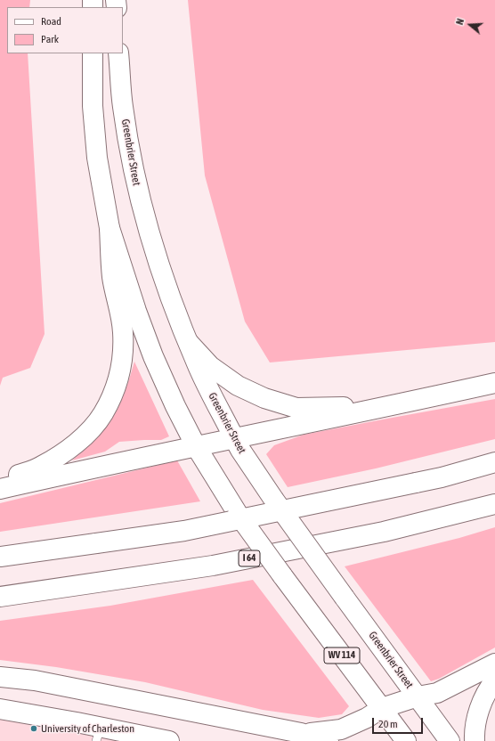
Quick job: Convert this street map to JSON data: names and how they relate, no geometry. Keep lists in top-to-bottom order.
{
  "streets": {
    "main road": ["Greenbrier Street", "I 64", "WV 114"]
  },
  "places": ["University of Charleston"],
  "legend": ["Road", "Park"],
  "scale_bar": "20 m",
  "north": "left"
}
